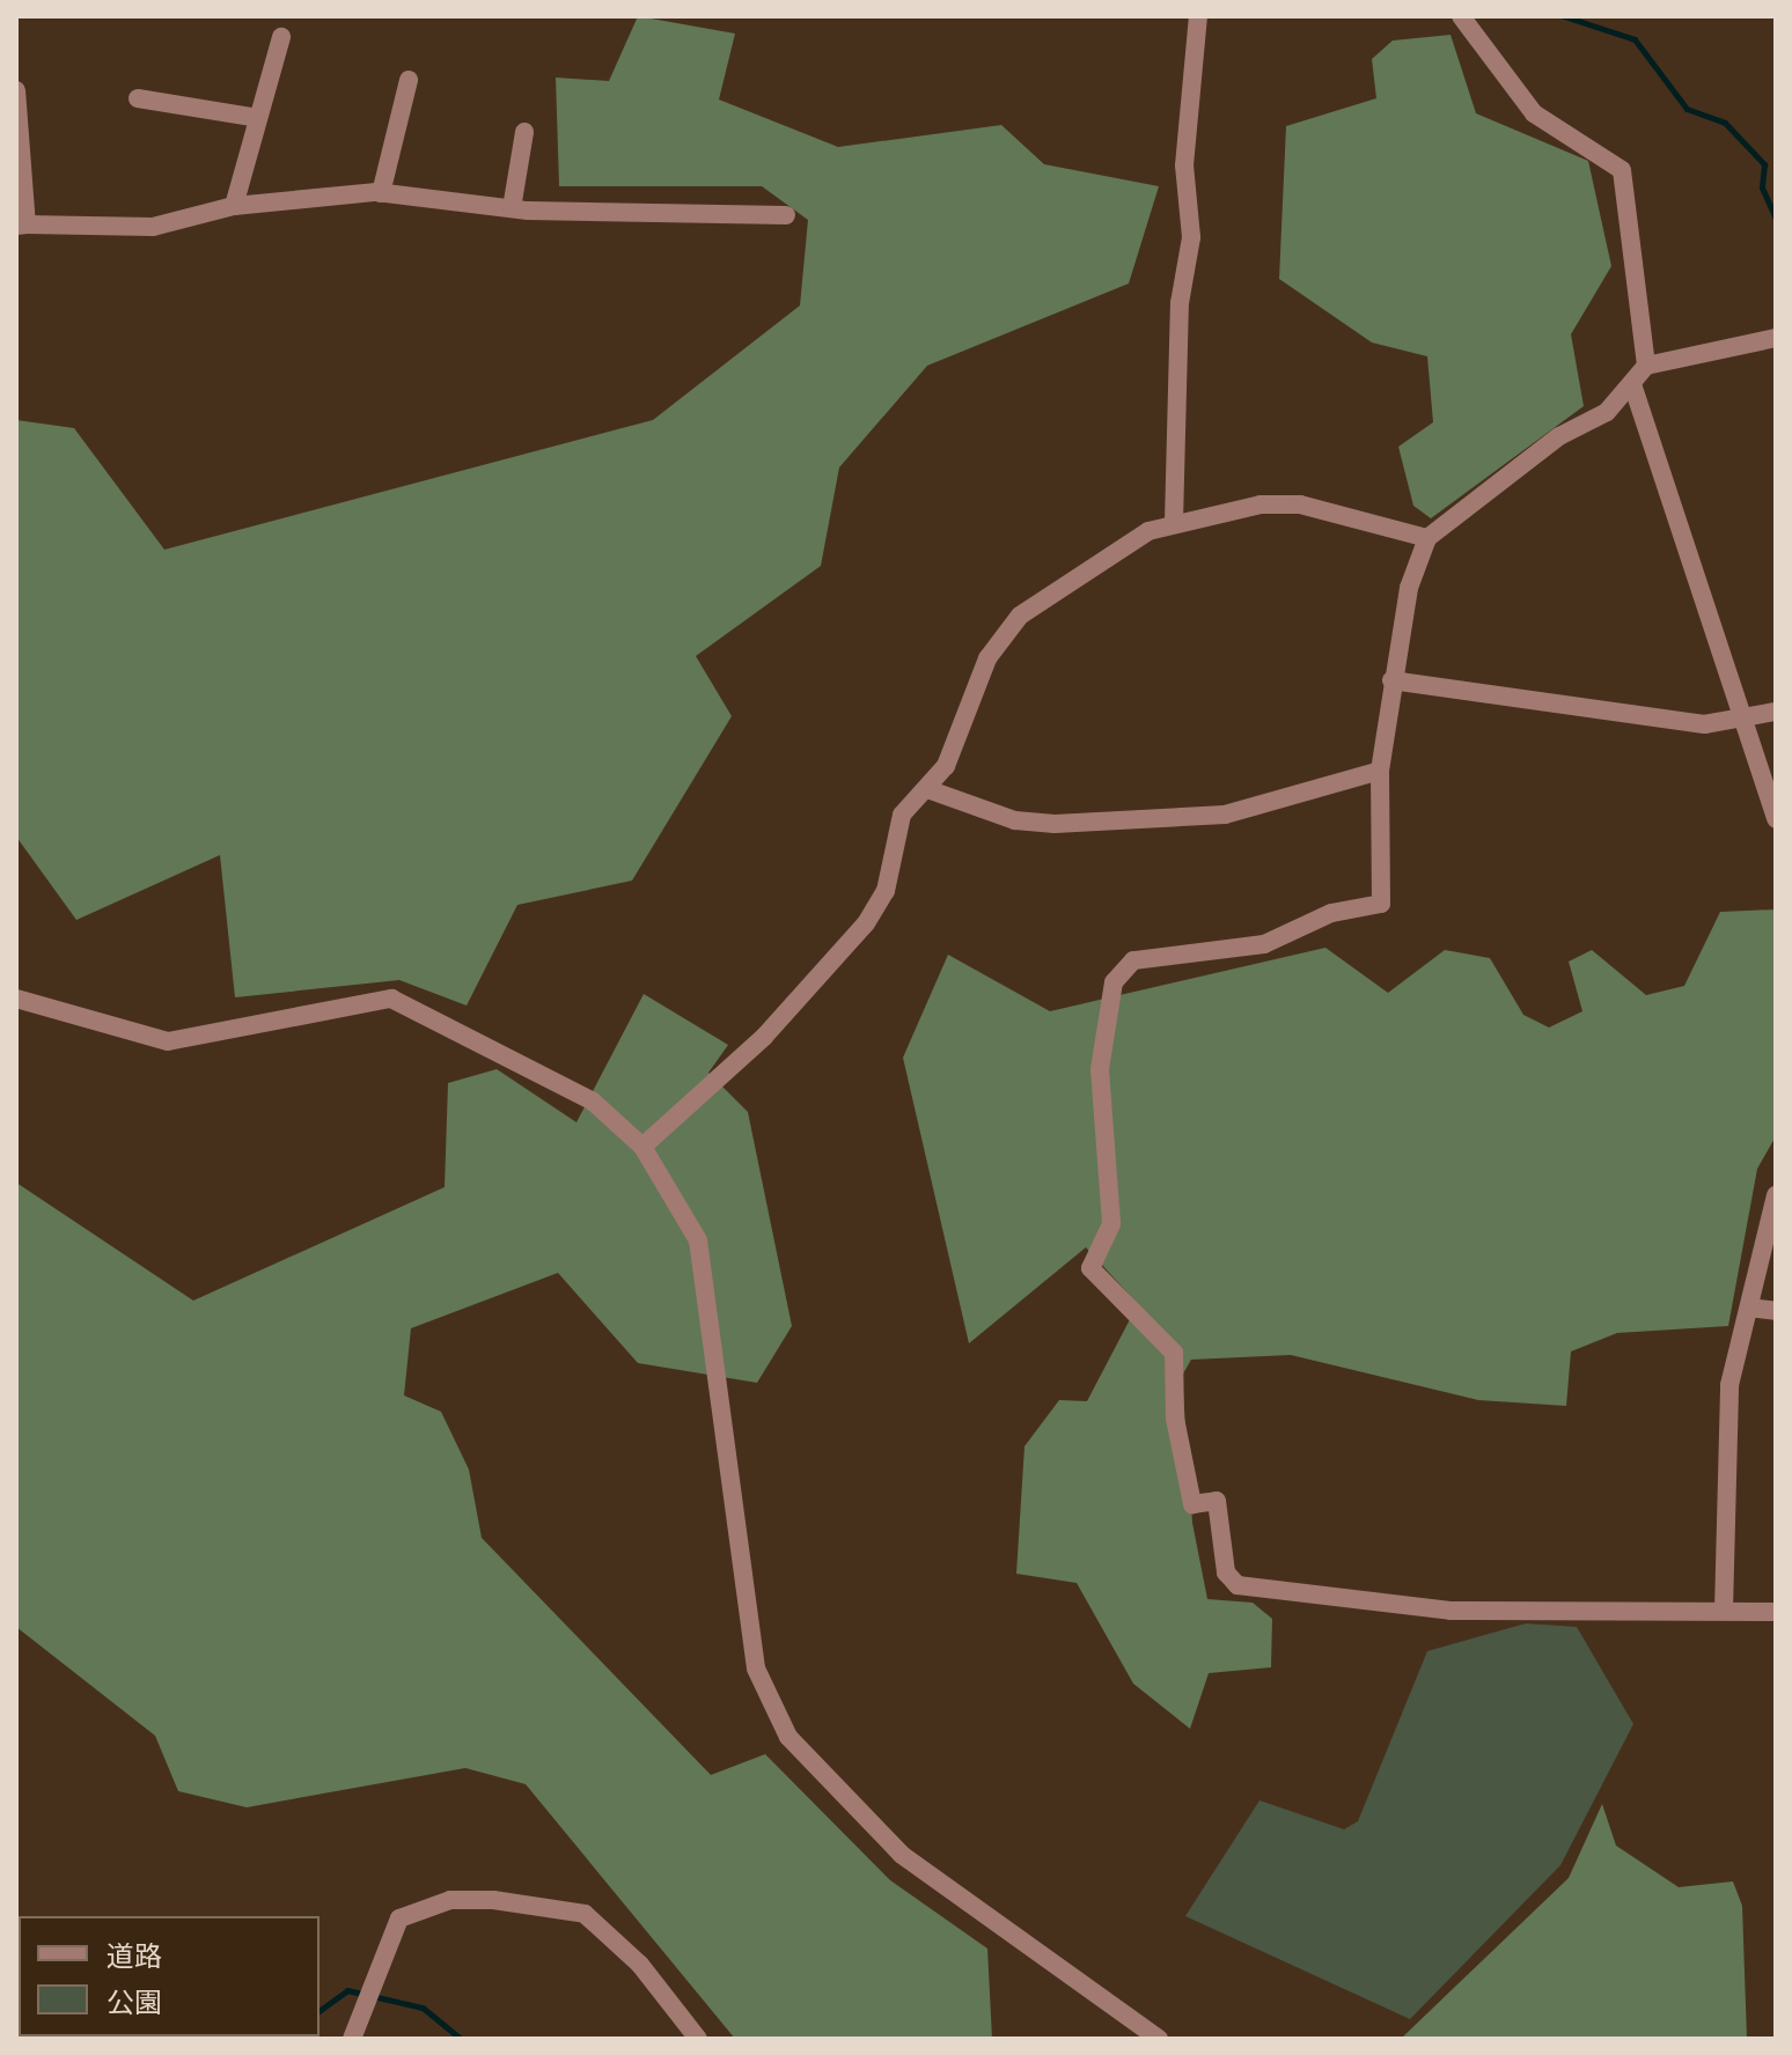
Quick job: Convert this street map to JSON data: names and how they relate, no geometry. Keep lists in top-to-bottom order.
{
  "legend": ["道路", "公園"]
}
